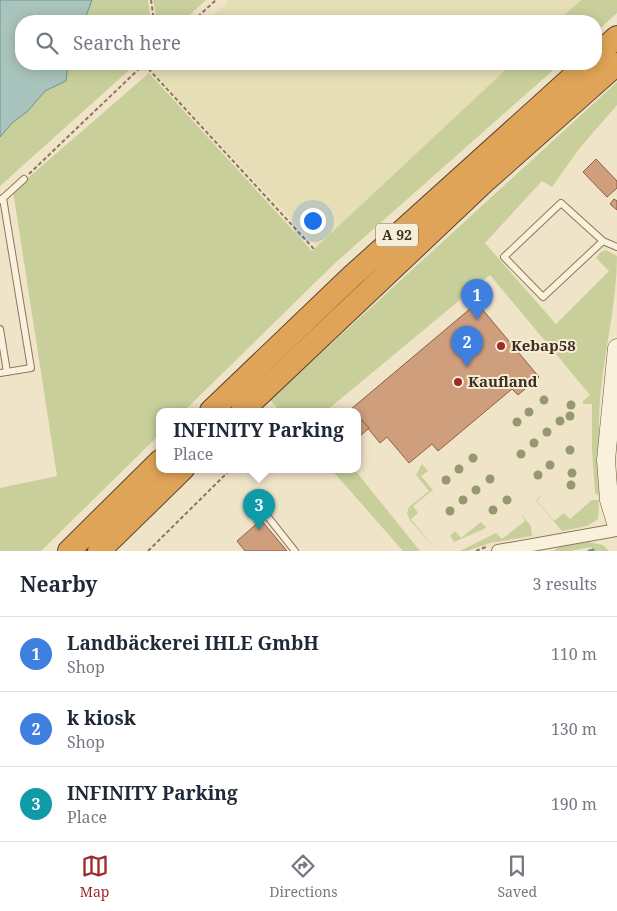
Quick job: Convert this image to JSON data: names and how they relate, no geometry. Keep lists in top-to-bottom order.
{
  "streets": {
    "highway": ["A 92"]
  },
  "places": ["Kebap58", "Kaufland"],
  "page": {
    "search": "Search here",
    "pins": ["1", "2", "3"],
    "popup": ["INFINITY Parking", "Place"],
    "heading": ["Nearby", "3 results"],
    "list": [
      {
        "mark": "1",
        "name": "Landbäckerei IHLE GmbH",
        "note": "Shop",
        "value": "110 m"
      },
      {
        "mark": "2",
        "name": "k kiosk",
        "note": "Shop",
        "value": "130 m"
      },
      {
        "mark": "3",
        "name": "INFINITY Parking",
        "note": "Place",
        "value": "190 m"
      }
    ],
    "nav": ["Map", "Directions", "Saved"]
  }
}
